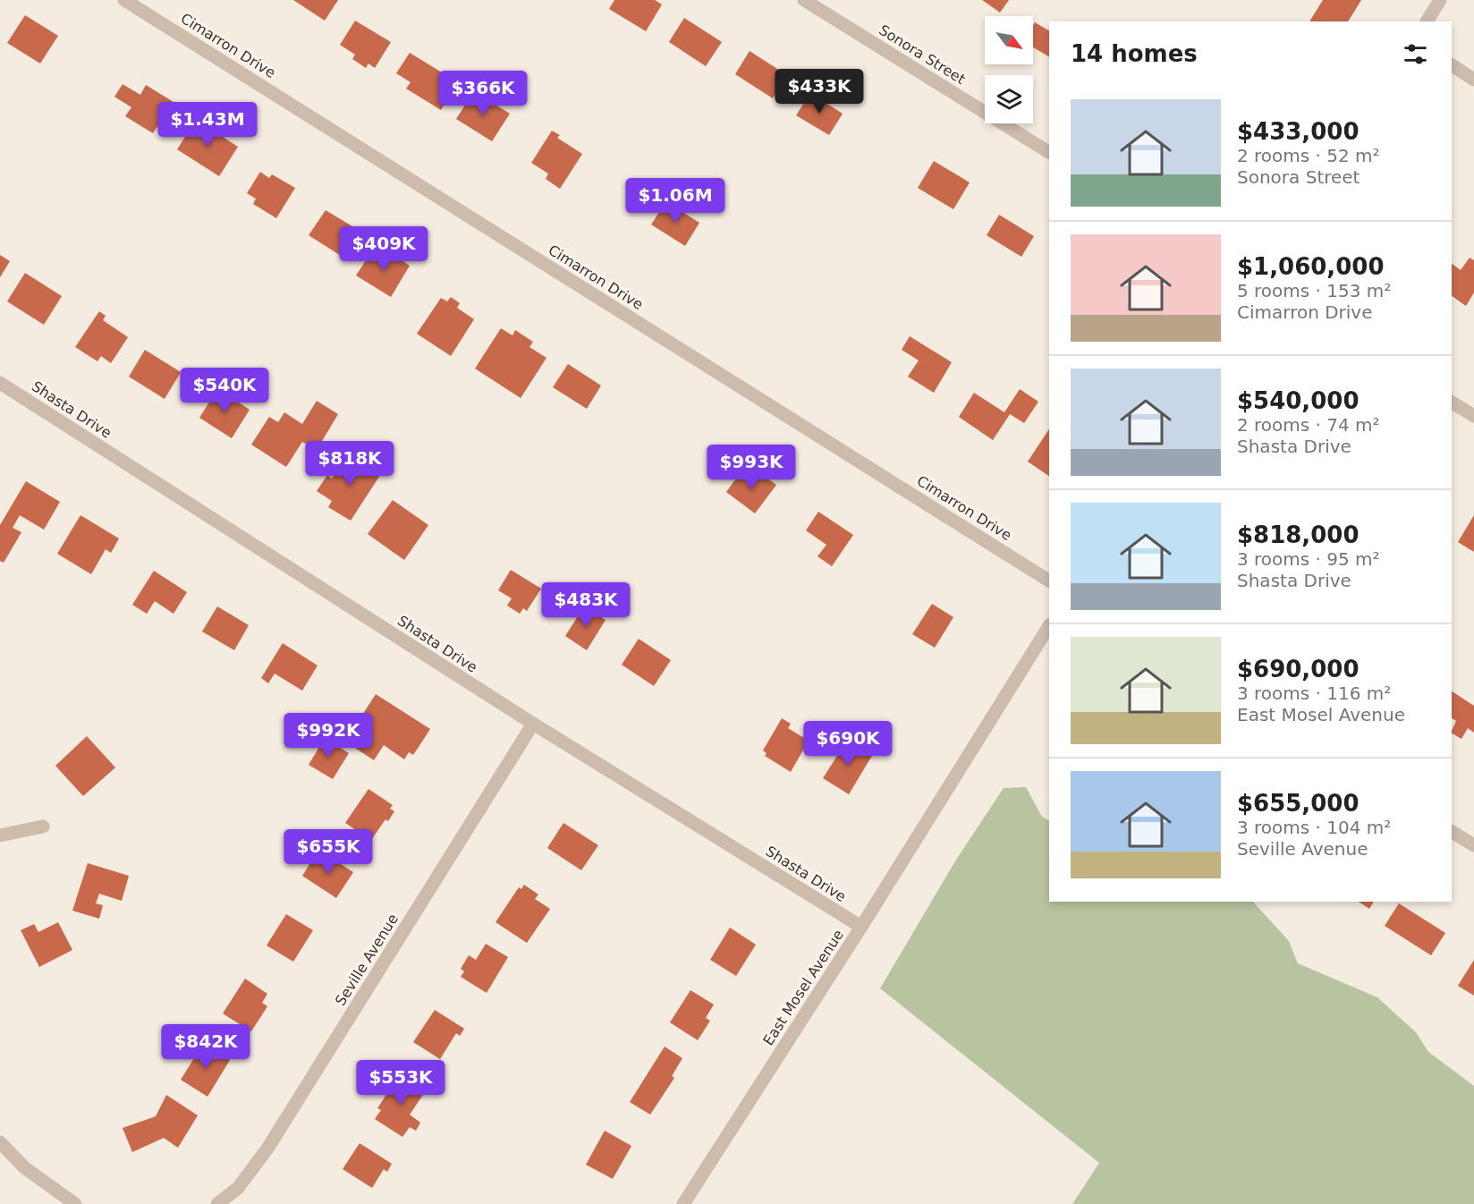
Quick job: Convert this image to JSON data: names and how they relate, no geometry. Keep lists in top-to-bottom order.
{
  "streets": {
    "street": [
      "Cimarron Drive",
      "Sonora Street",
      "Shasta Drive",
      "Seville Avenue",
      "East Mosel Avenue"
    ]
  },
  "crossings": [
    ["Shasta Drive", "Seville Avenue"],
    ["Shasta Drive", "East Mosel Avenue"]
  ],
  "north": "bottom right",
  "page": {
    "heading": "14 homes",
    "price": [
      "$433K",
      "$366K",
      "$1.43M",
      "$1.06M",
      "$409K",
      "$540K",
      "$818K",
      "$993K",
      "$483K",
      "$992K",
      "$690K",
      "$655K",
      "$842K",
      "$553K"
    ],
    "list": [
      {
        "name": "$433,000",
        "note": "2 rooms · 52 m² · Sonora Street"
      },
      {
        "name": "$1,060,000",
        "note": "5 rooms · 153 m² · Cimarron Drive"
      },
      {
        "name": "$540,000",
        "note": "2 rooms · 74 m² · Shasta Drive"
      },
      {
        "name": "$818,000",
        "note": "3 rooms · 95 m² · Shasta Drive"
      },
      {
        "name": "$690,000",
        "note": "3 rooms · 116 m² · East Mosel Avenue"
      },
      {
        "name": "$655,000",
        "note": "3 rooms · 104 m² · Seville Avenue"
      }
    ]
  }
}
